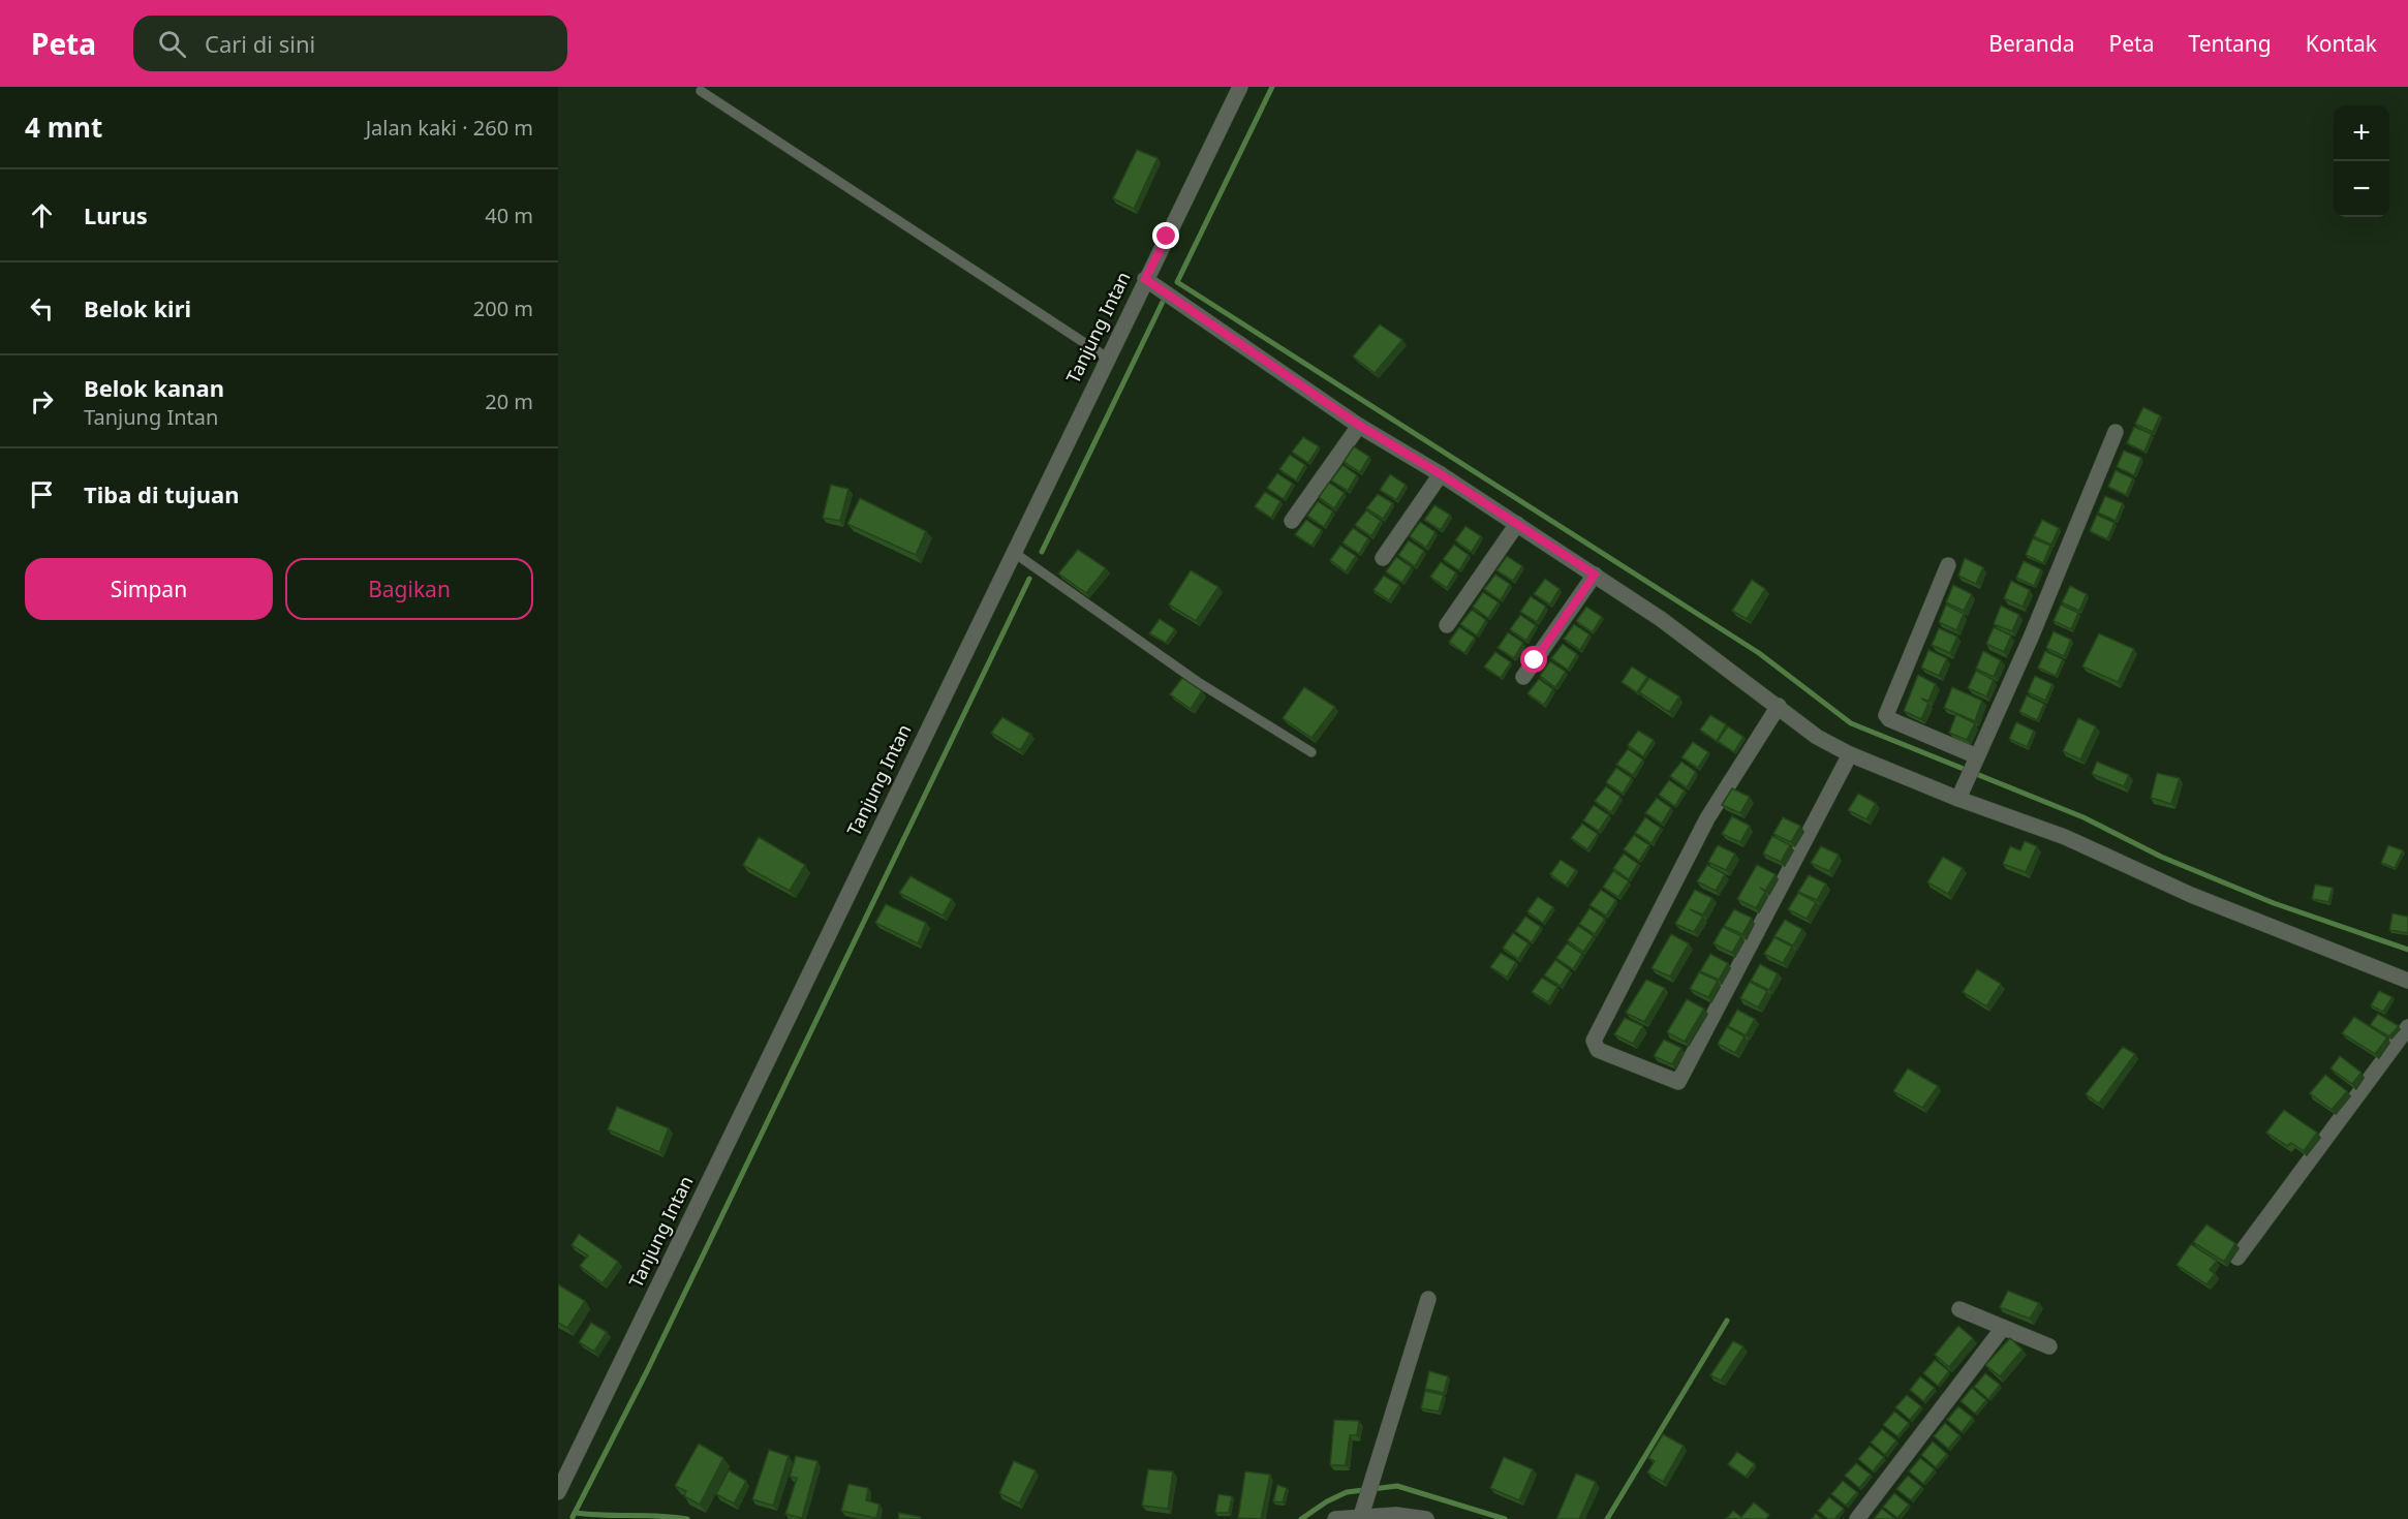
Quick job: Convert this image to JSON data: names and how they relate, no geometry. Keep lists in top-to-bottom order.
{
  "streets": {
    "street": ["Tanjung Intan"]
  },
  "page": {
    "header": "Peta",
    "search": "Cari di sini",
    "nav": [
      "Beranda",
      "Peta",
      "Tentang",
      "Kontak"
    ],
    "heading": ["4 mnt", "Jalan kaki · 260 m"],
    "map_buttons": ["+", "−"],
    "list": [
      ["Lurus", "40 m"],
      ["Belok kiri", "200 m"],
      ["Belok kanan", "Tanjung Intan", "20 m"],
      "Tiba di tujuan"
    ],
    "buttons": ["Simpan", "Bagikan"]
  }
}
